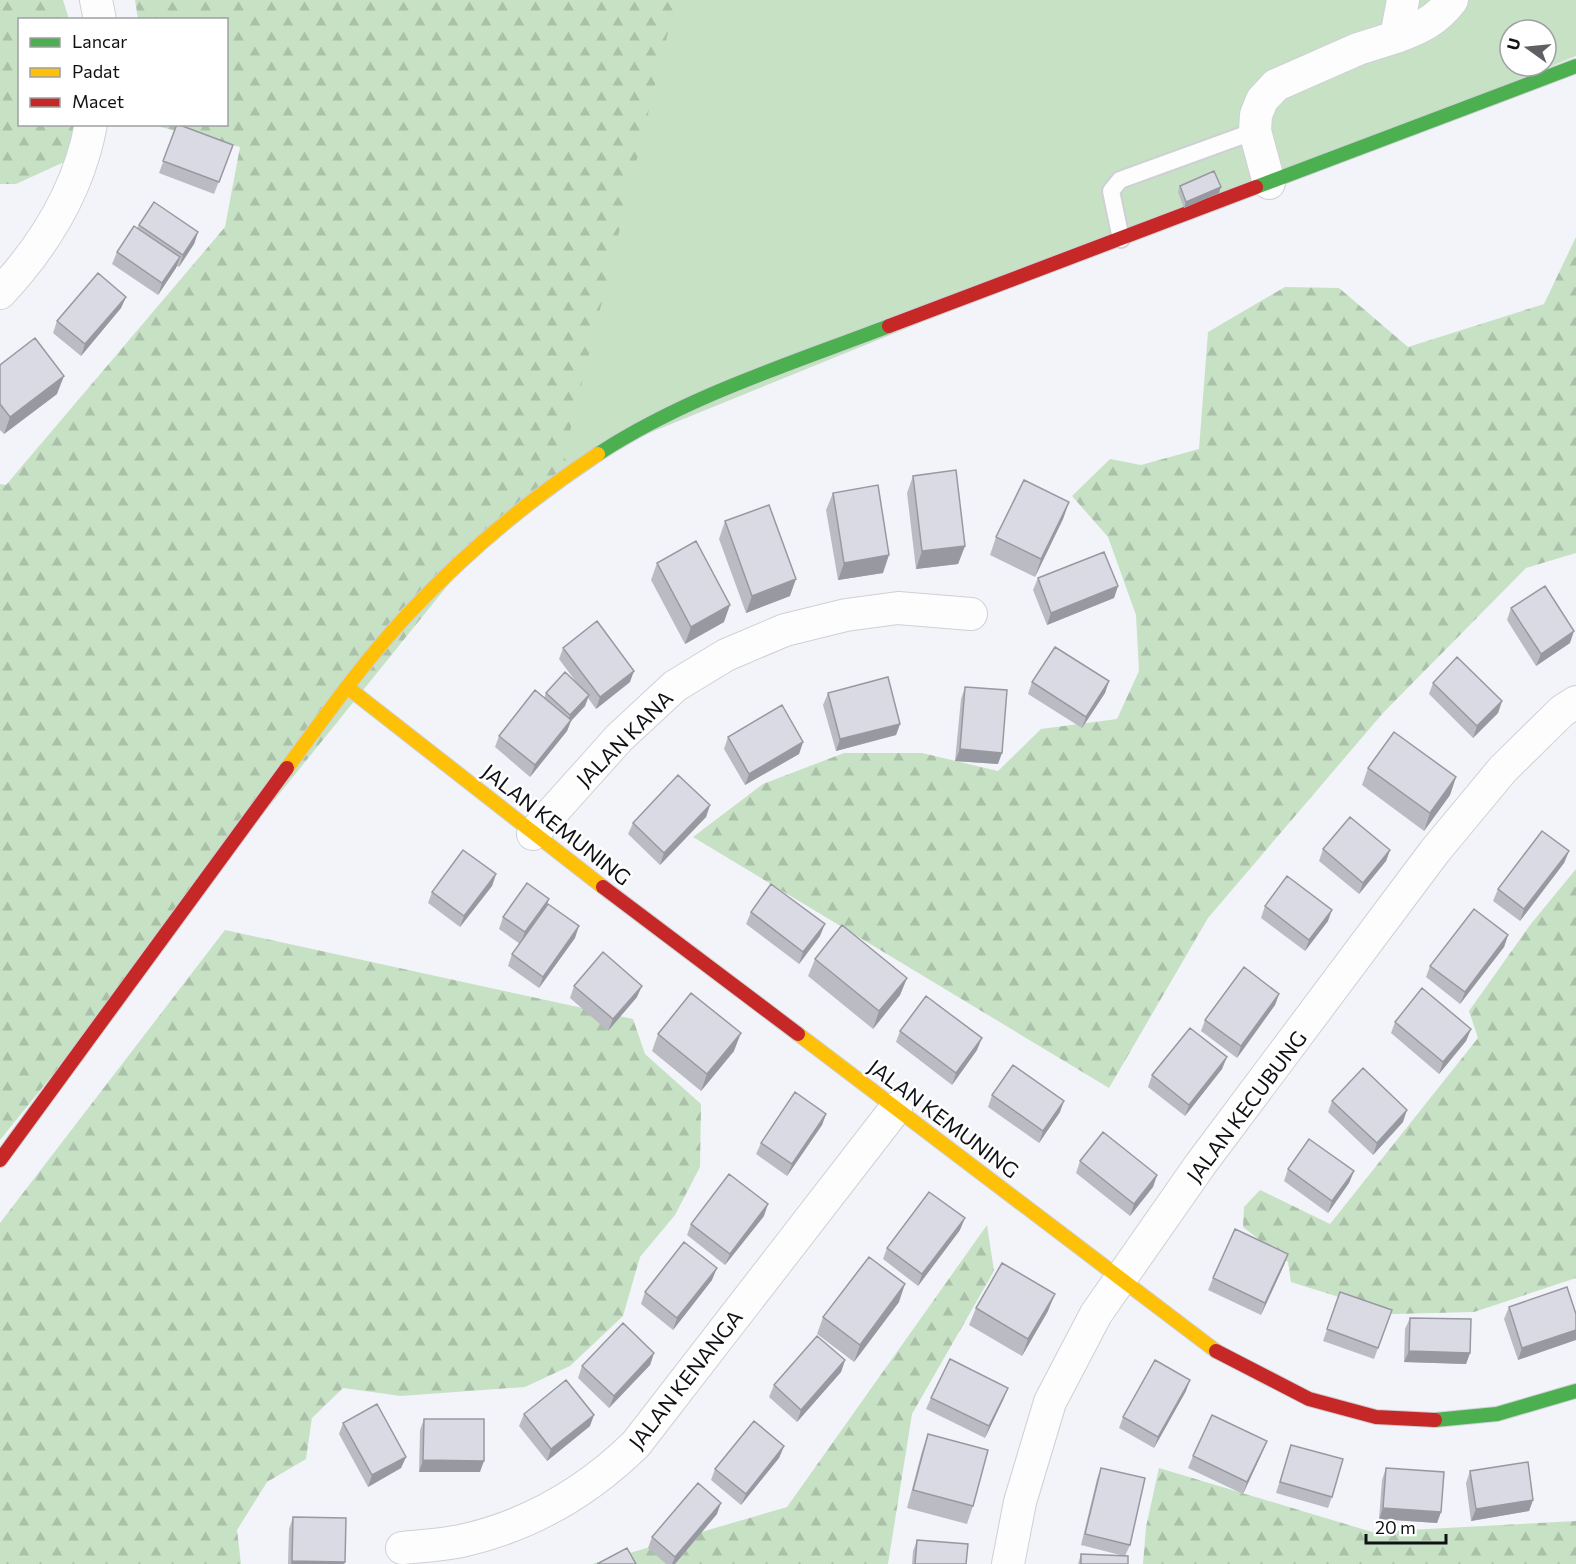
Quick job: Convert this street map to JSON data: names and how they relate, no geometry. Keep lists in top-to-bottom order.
{
  "streets": {
    "street": [
      "JALAN KANA",
      "JALAN KEMUNING",
      "JALAN KECUBUNG",
      "JALAN KENANGA"
    ]
  },
  "crossings": [
    ["JALAN KANA", "JALAN KEMUNING"],
    ["JALAN KEMUNING", "JALAN KECUBUNG"],
    ["JALAN KEMUNING", "JALAN KENANGA"]
  ],
  "legend": ["Lancar", "Padat", "Macet"],
  "scale_bar": "20 m",
  "north": "left"
}
